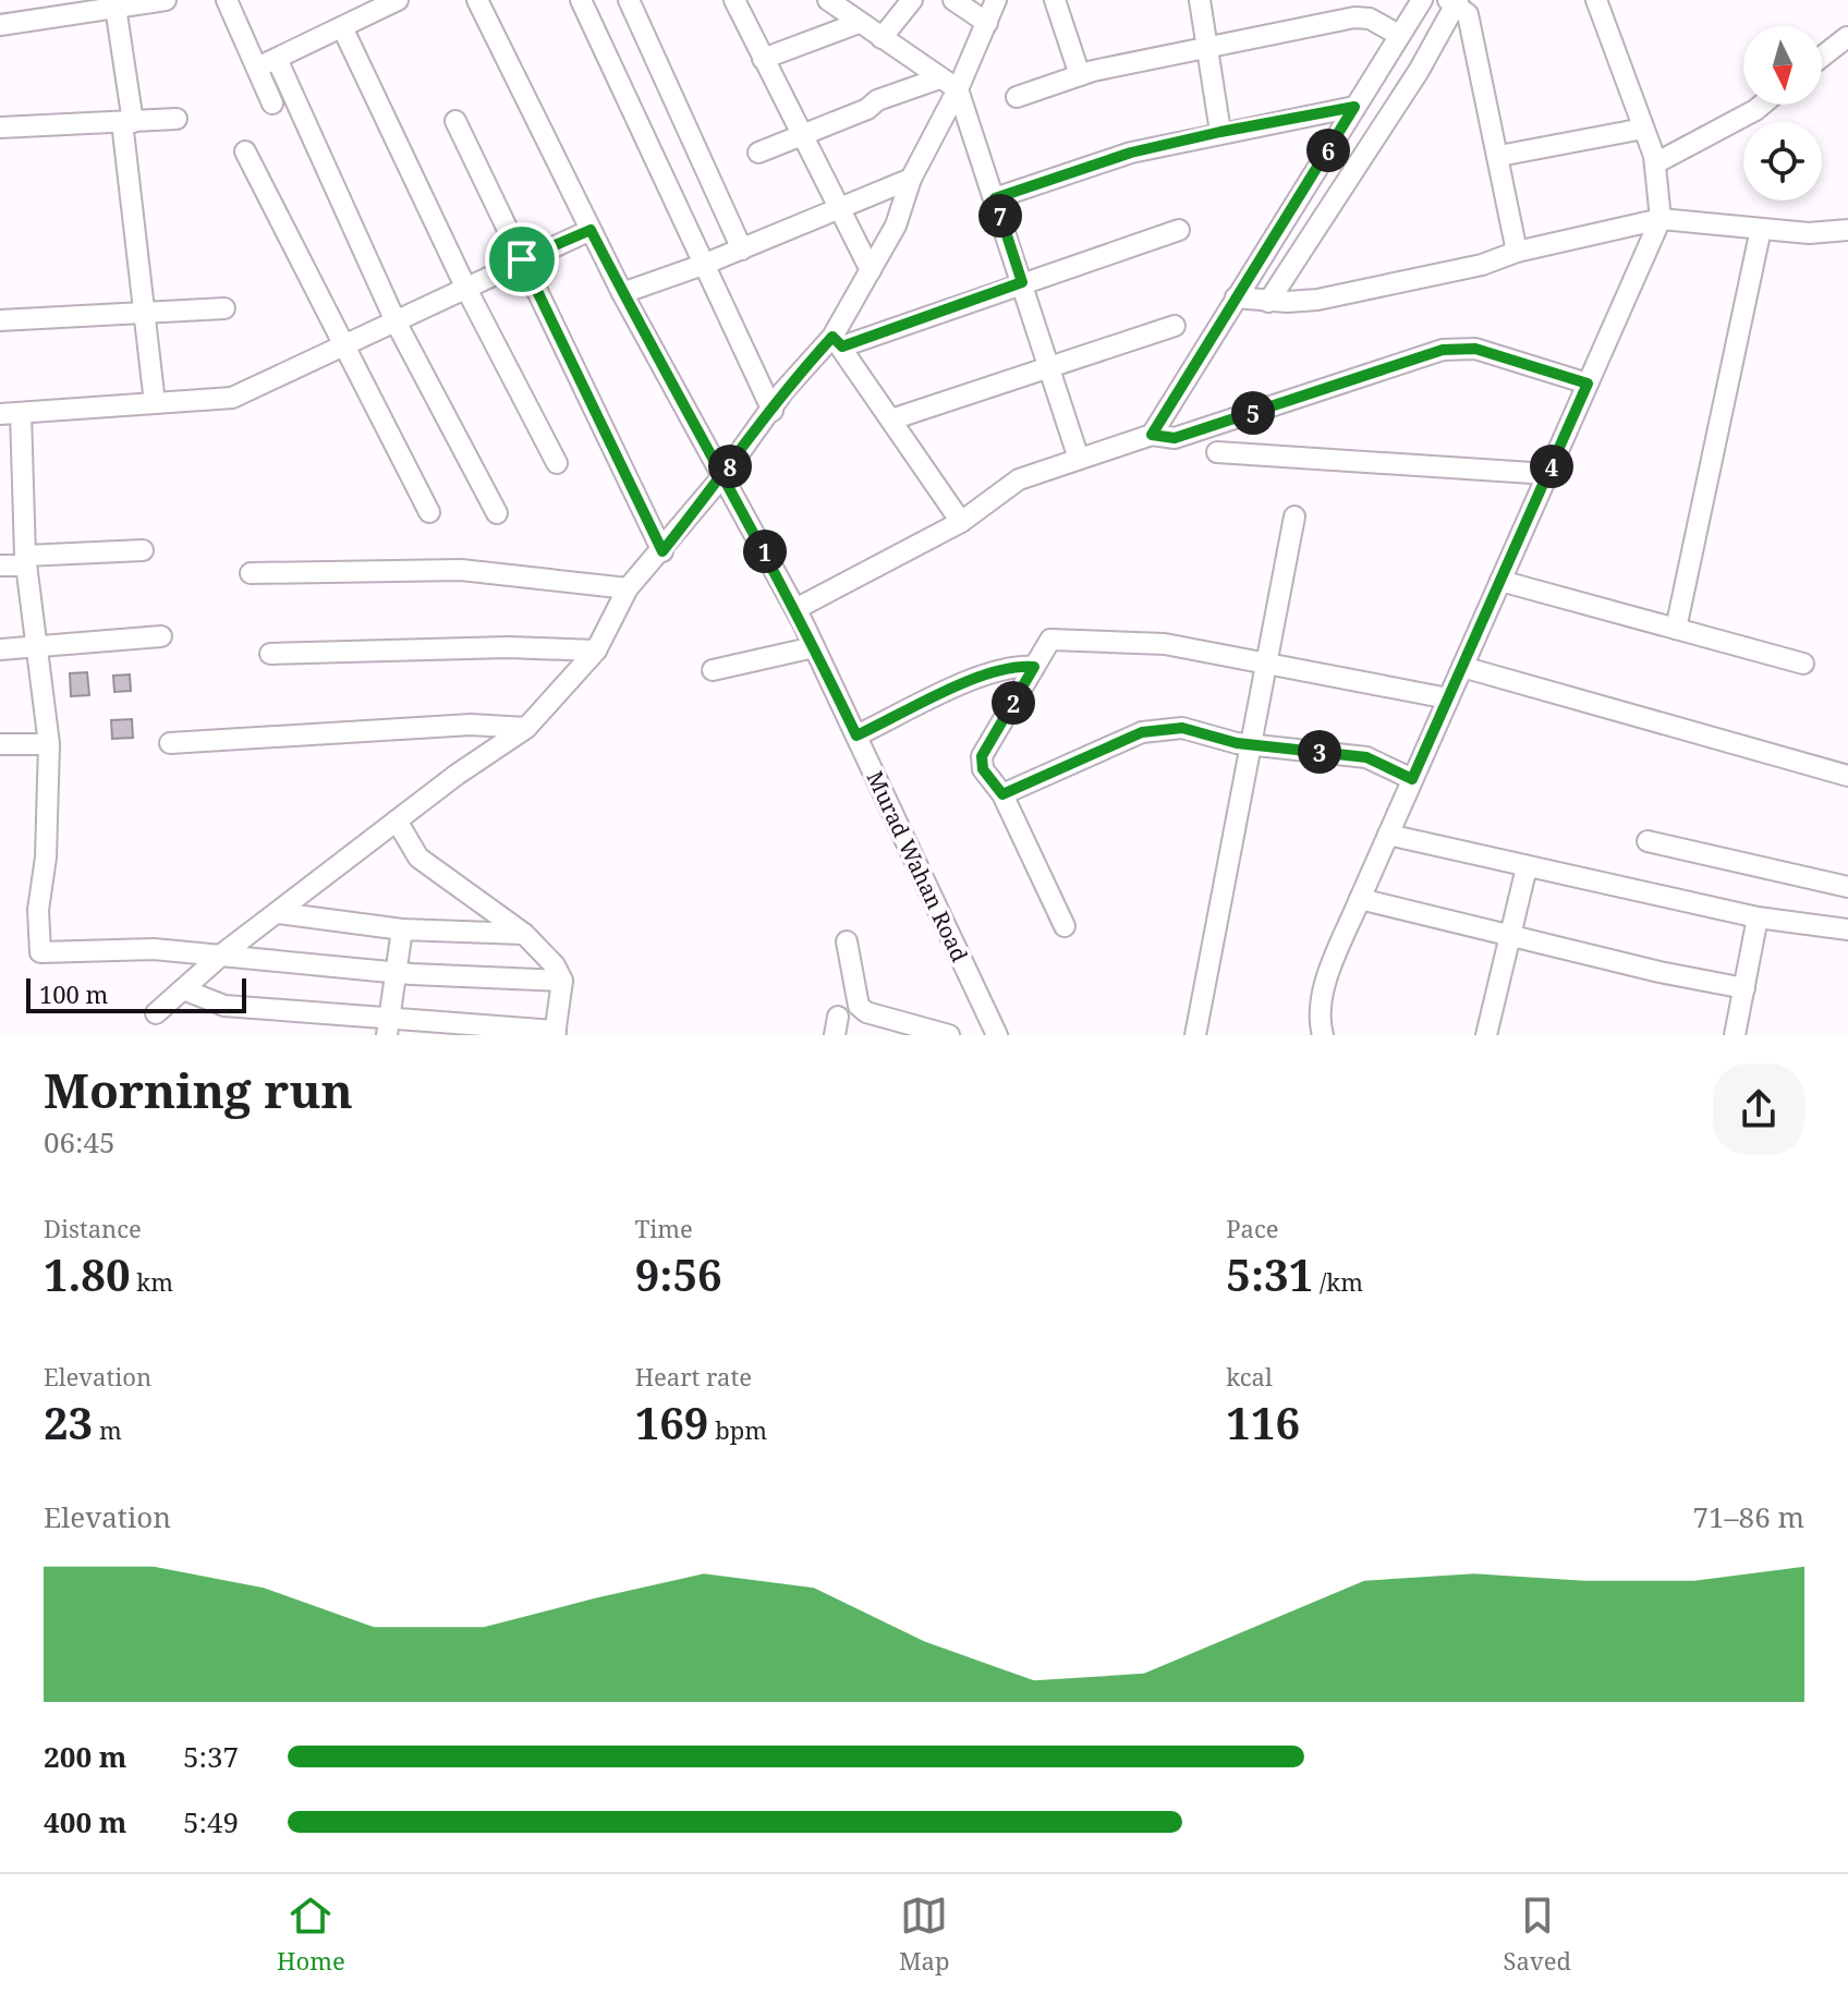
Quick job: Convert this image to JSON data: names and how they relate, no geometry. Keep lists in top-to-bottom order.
{
  "streets": {
    "street": ["Murad Wahan Road"]
  },
  "scale_bar": "100 m",
  "north": "bottom",
  "page": {
    "pins": [
      "6",
      "7",
      "5",
      "4",
      "8",
      "1",
      "2",
      "3"
    ],
    "scale": "100 m",
    "heading": ["Morning run", "06:45"],
    "stats": [
      ["Distance", "1.80 km"],
      ["Time", "9:56"],
      ["Pace", "5:31 /km"],
      ["Elevation", "23 m"],
      ["Heart rate", "169 bpm"],
      ["kcal", "116"]
    ],
    "chart": ["Elevation", "71–86 m"],
    "list": [
      {
        "name": "200 m",
        "note": "5:37"
      },
      {
        "name": "400 m",
        "note": "5:49"
      }
    ],
    "tabs": ["Home", "Map", "Saved"]
  }
}
